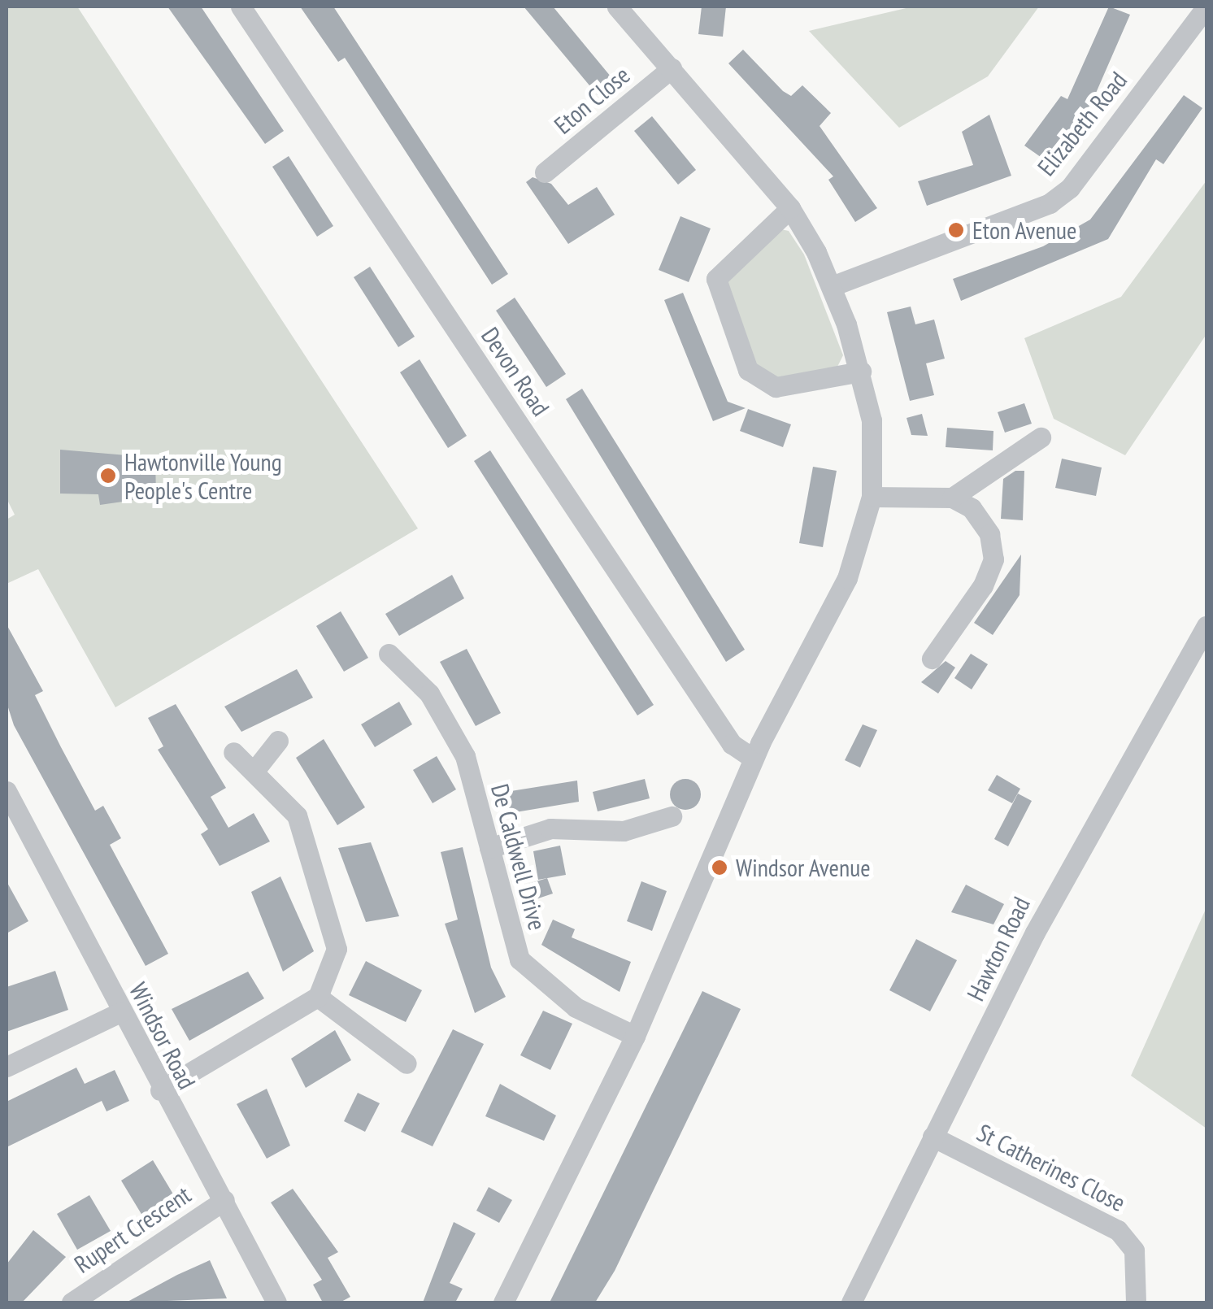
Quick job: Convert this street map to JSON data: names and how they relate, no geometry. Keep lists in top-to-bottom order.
{
  "streets": {
    "street": [
      "Eton Close",
      "Elizabeth Road",
      "Devon Road",
      "De Caldwell Drive",
      "Hawton Road",
      "Windsor Road",
      "St Catherines Close",
      "Rupert Crescent"
    ]
  },
  "crossings": [
    ["Hawton Road", "St Catherines Close"],
    ["Windsor Road", "Rupert Crescent"]
  ],
  "places": ["Eton Avenue", "Hawtonville Young People's Centre", "Windsor Avenue"]
}
